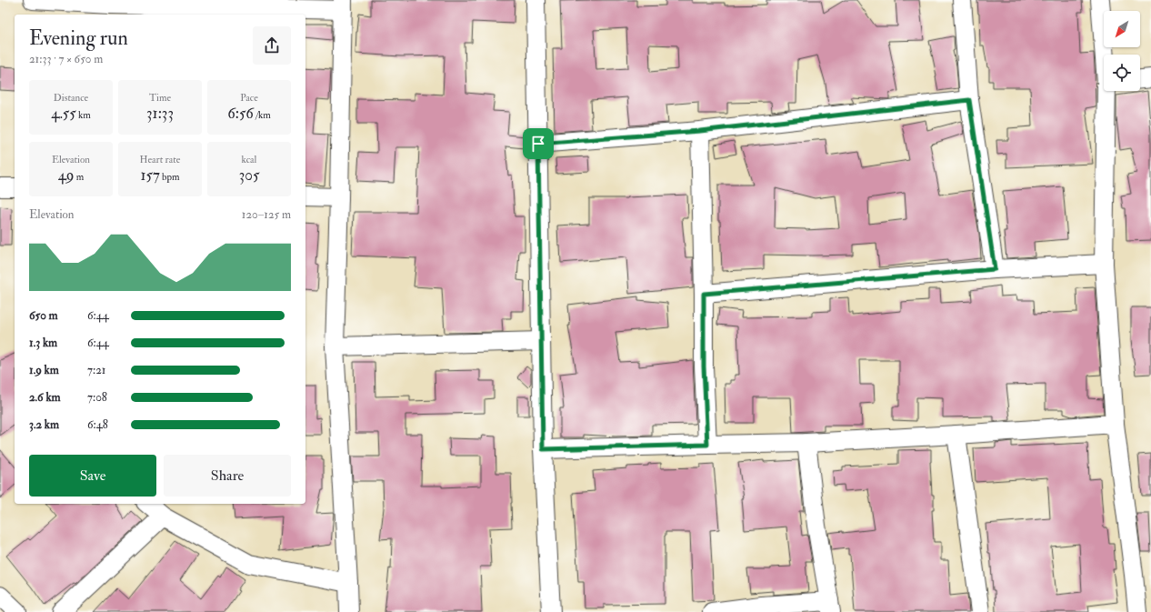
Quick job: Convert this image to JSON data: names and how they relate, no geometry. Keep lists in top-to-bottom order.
{
  "north": "bottom left",
  "page": {
    "heading": ["Evening run", "21:33 · 7 × 650 m"],
    "stats": [
      ["Distance", "4.55 km"],
      ["Time", "31:33"],
      ["Pace", "6:56 /km"],
      ["Elevation", "49 m"],
      ["Heart rate", "157 bpm"],
      ["kcal", "305"]
    ],
    "chart": ["Elevation", "120–125 m"],
    "list": [
      {
        "name": "650 m",
        "note": "6:44"
      },
      {
        "name": "1.3 km",
        "note": "6:44"
      },
      {
        "name": "1.9 km",
        "note": "7:21"
      },
      {
        "name": "2.6 km",
        "note": "7:08"
      },
      {
        "name": "3.2 km",
        "note": "6:48"
      }
    ],
    "buttons": ["Save", "Share"]
  }
}
